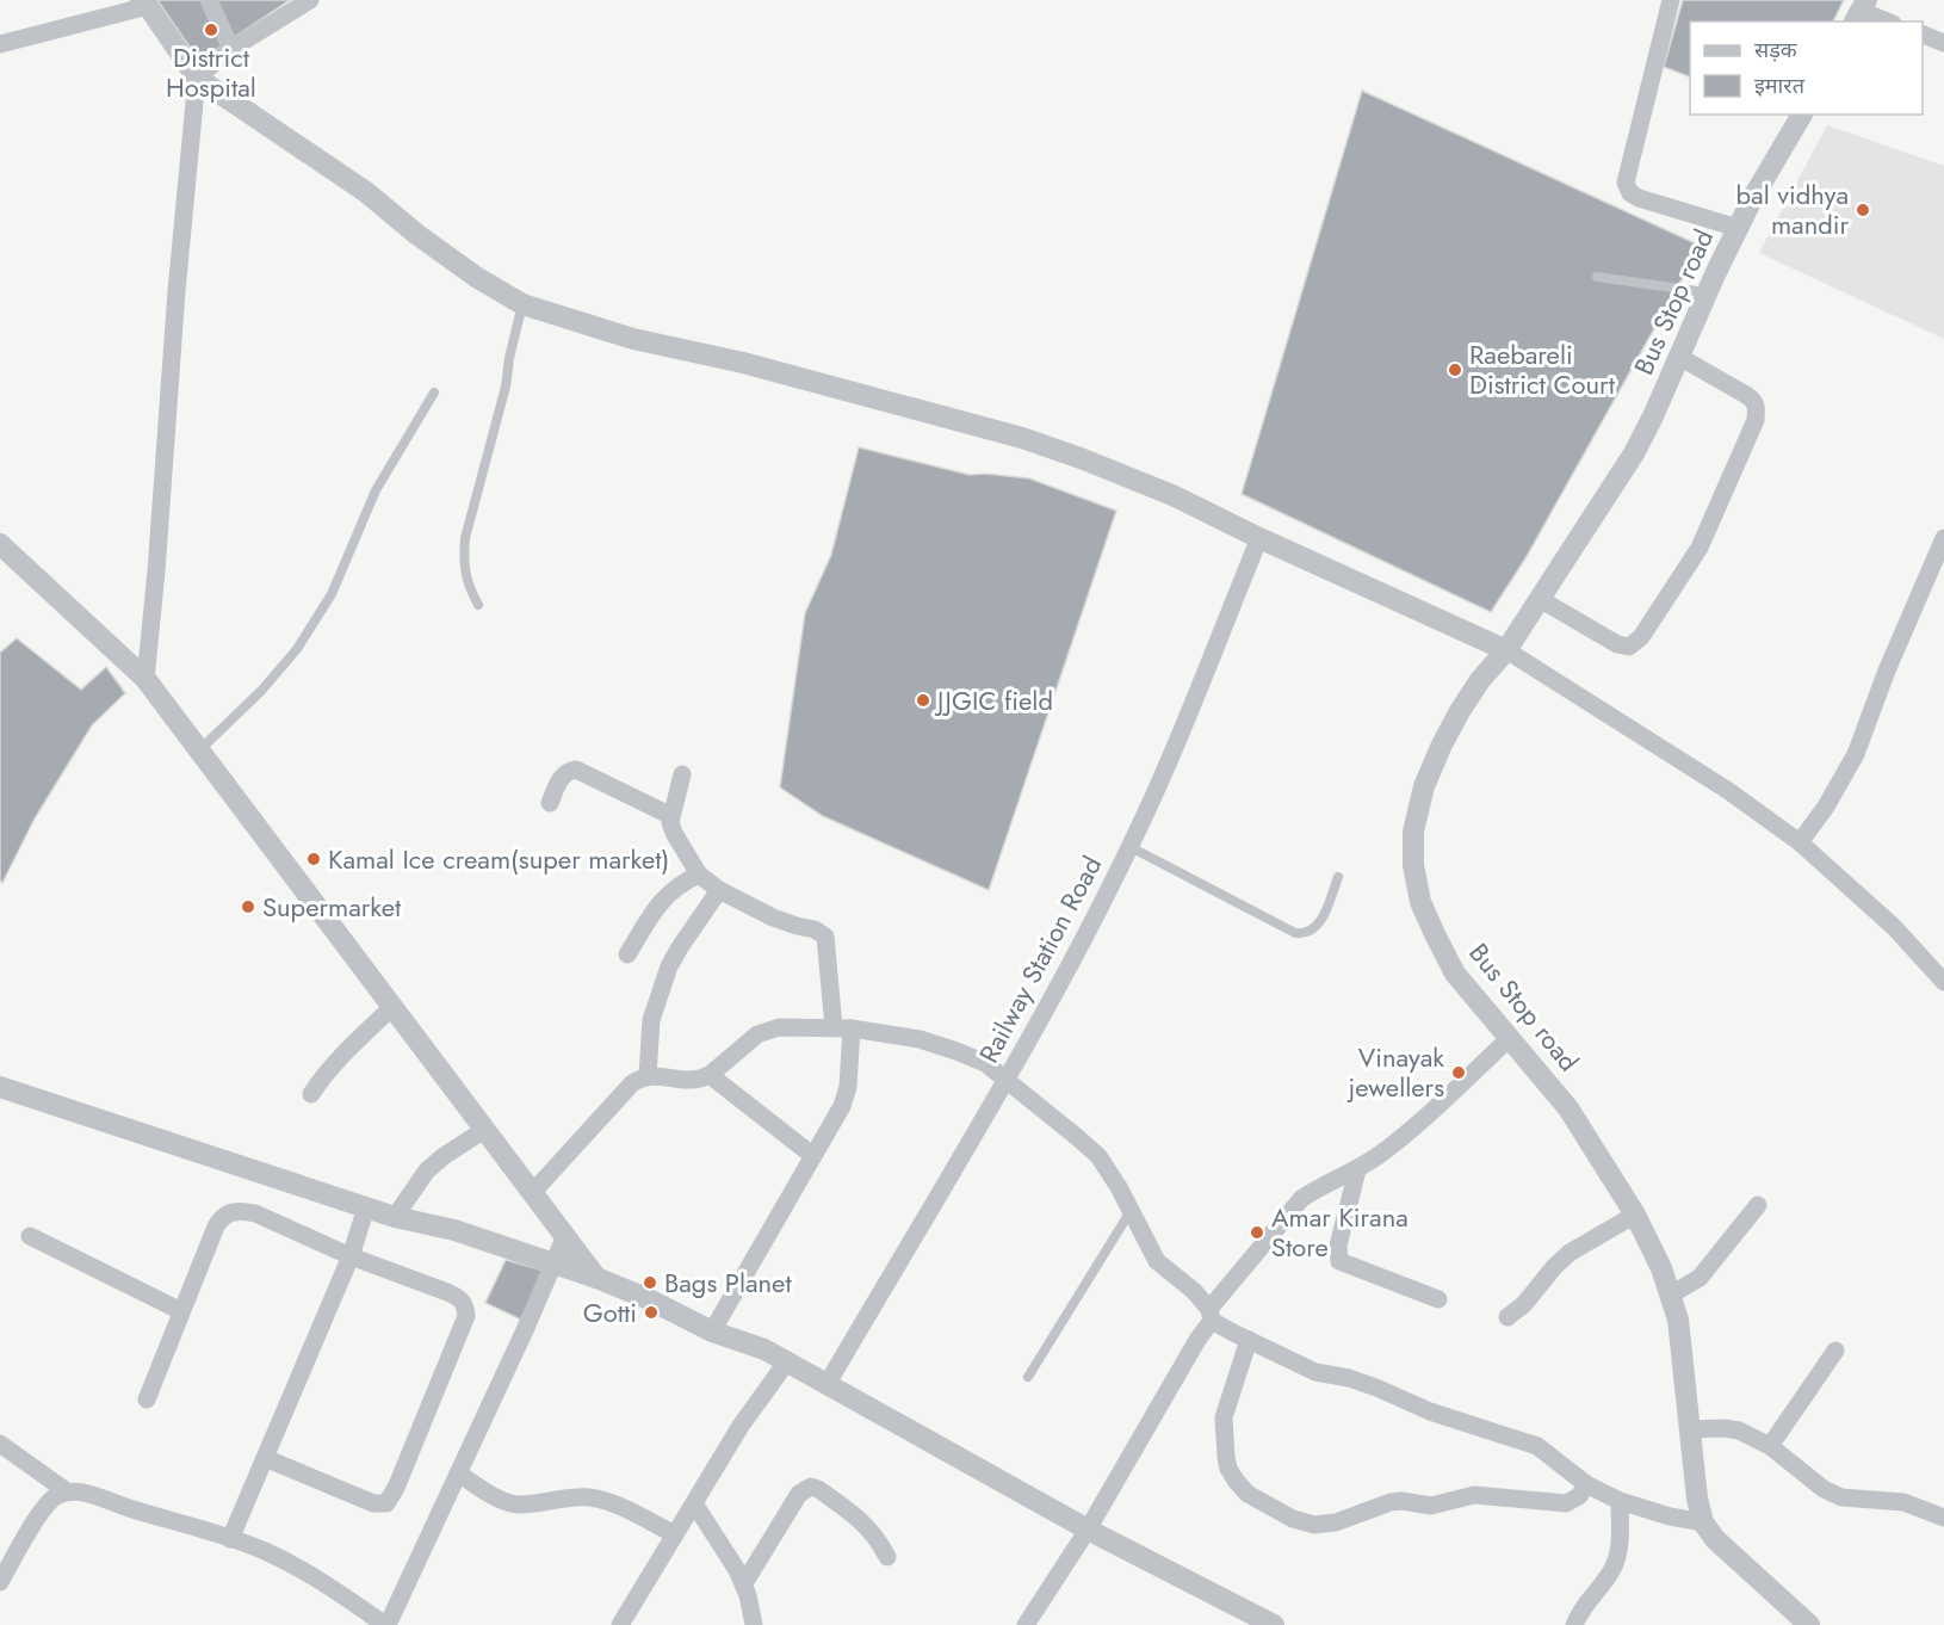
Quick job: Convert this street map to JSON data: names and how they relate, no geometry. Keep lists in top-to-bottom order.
{
  "streets": {
    "street": ["Bus Stop road", "Railway Station Road"]
  },
  "places": [
    "District Hospital",
    "bal vidhya mandir",
    "Raebareli District Court",
    "JJGIC field",
    "Kamal Ice cream(super market)",
    "Supermarket",
    "Vinayak jewellers",
    "Amar Kirana Store",
    "Bags Planet",
    "Gotti"
  ],
  "legend": ["सड़क", "इमारत"]
}
